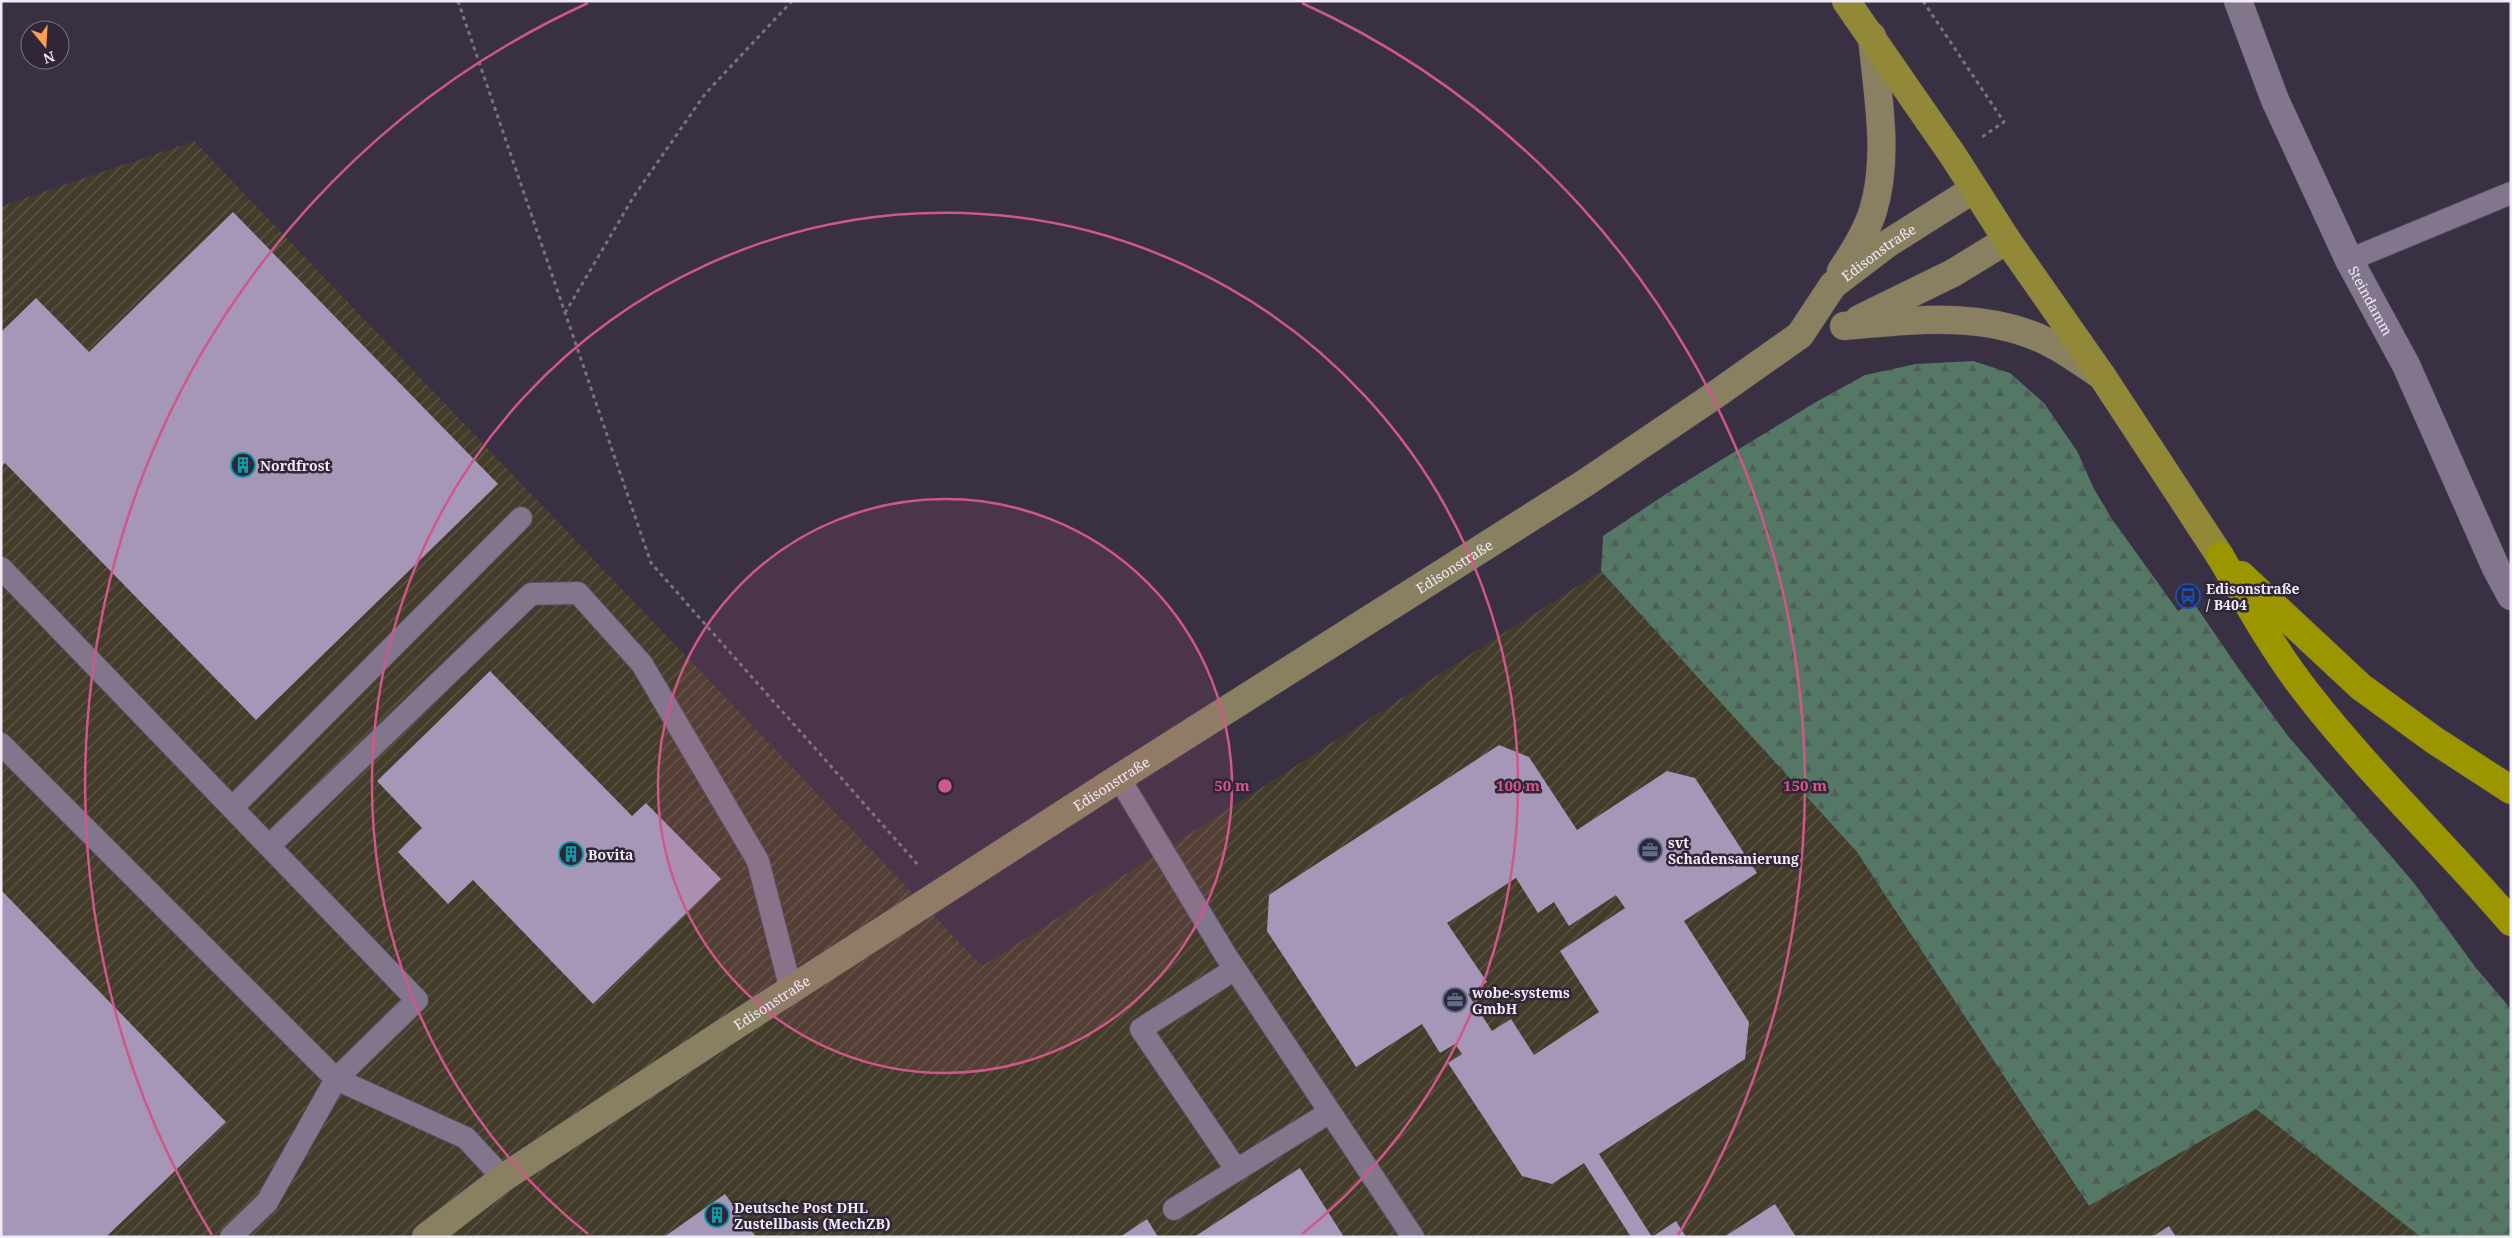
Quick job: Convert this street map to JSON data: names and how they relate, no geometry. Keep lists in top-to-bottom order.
{
  "streets": {
    "street": ["Edisonstraße", "Steindamm"]
  },
  "places": {
    "building": ["Nordfrost", "Bovita", "Deutsche Post DHL Zustellbasis (MechZB)"],
    "bus stop": ["Edisonstraße / B404"],
    "office": ["svt Schadensanierung", "wobe-systems GmbH"]
  },
  "north": "bottom",
  "rings": ["50 m", "100 m", "150 m"]
}
